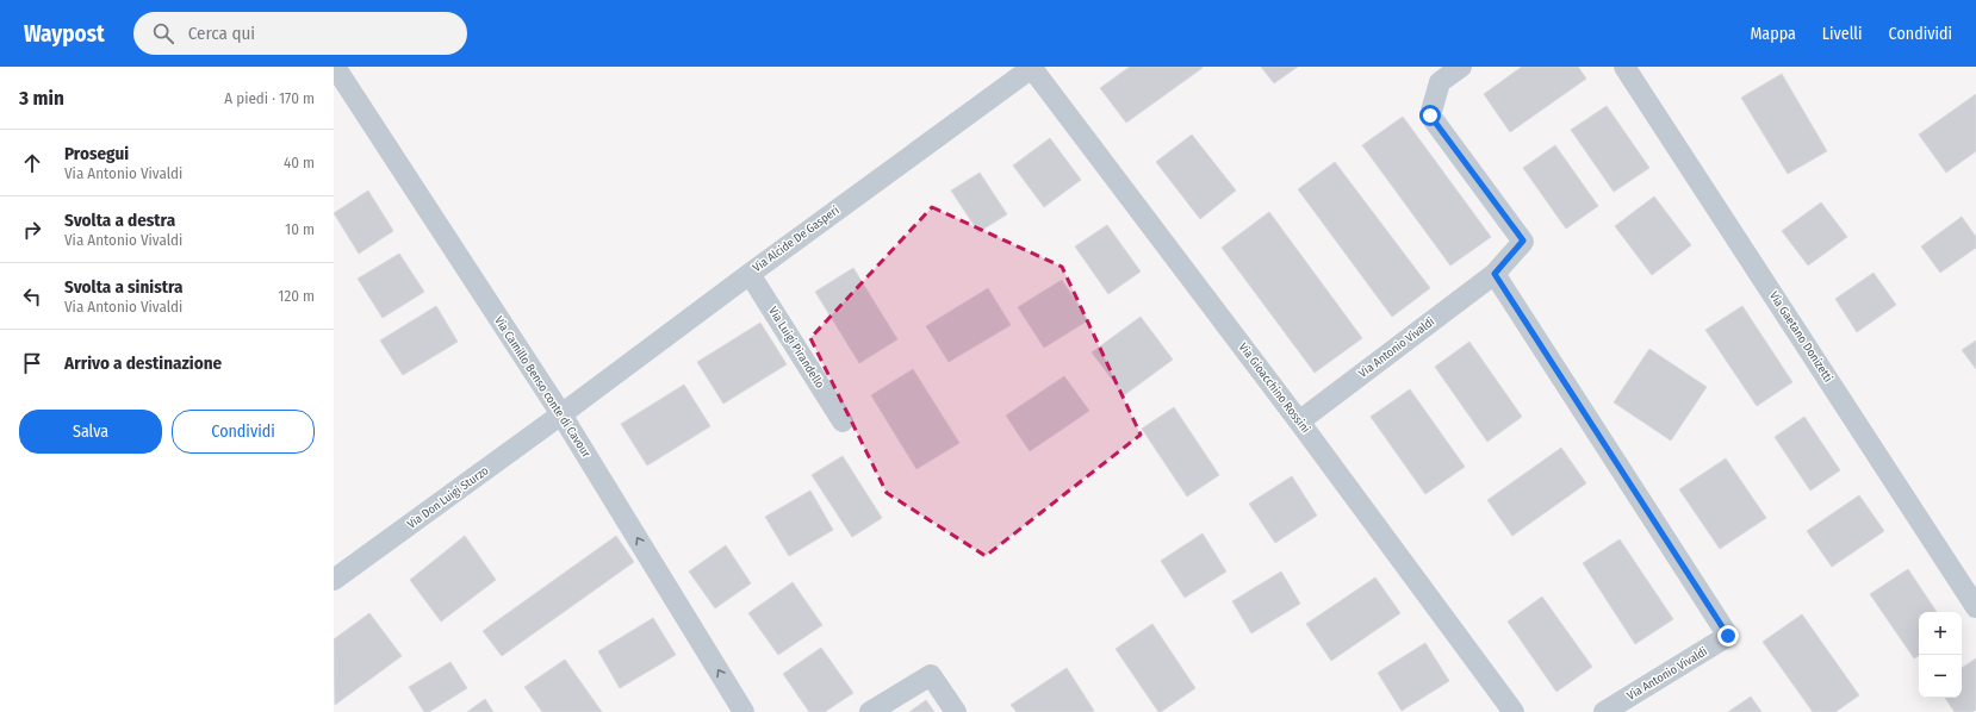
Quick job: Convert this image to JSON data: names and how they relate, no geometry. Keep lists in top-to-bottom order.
{
  "streets": {
    "street": [
      "Via Alcide De Gasperi",
      "Via Gaetano Donizetti",
      "Via Luigi Pirandello",
      "Via Antonio Vivaldi",
      "Via Camillo Benso conte di Cavour",
      "Via Gioacchino Rossini",
      "Via Don Luigi Sturzo"
    ]
  },
  "crossings": [
    ["Via Alcide De Gasperi", "Via Luigi Pirandello"],
    ["Via Alcide De Gasperi", "Via Camillo Benso conte di Cavour"],
    ["Via Alcide De Gasperi", "Via Gioacchino Rossini"],
    ["Via Alcide De Gasperi", "Via Don Luigi Sturzo"],
    ["Via Antonio Vivaldi", "Via Gioacchino Rossini"],
    ["Via Camillo Benso conte di Cavour", "Via Don Luigi Sturzo"]
  ],
  "one_way": ["Via Camillo Benso conte di Cavour"],
  "page": {
    "header": "Waypost",
    "search": "Cerca qui",
    "nav": ["Mappa", "Livelli", "Condividi"],
    "heading": ["3 min", "A piedi · 170 m"],
    "list": [
      ["Prosegui", "Via Antonio Vivaldi", "40 m"],
      ["Svolta a destra", "Via Antonio Vivaldi", "10 m"],
      ["Svolta a sinistra", "Via Antonio Vivaldi", "120 m"],
      "Arrivo a destinazione"
    ],
    "buttons": ["Salva", "Condividi"],
    "map_buttons": ["+", "−"]
  }
}
